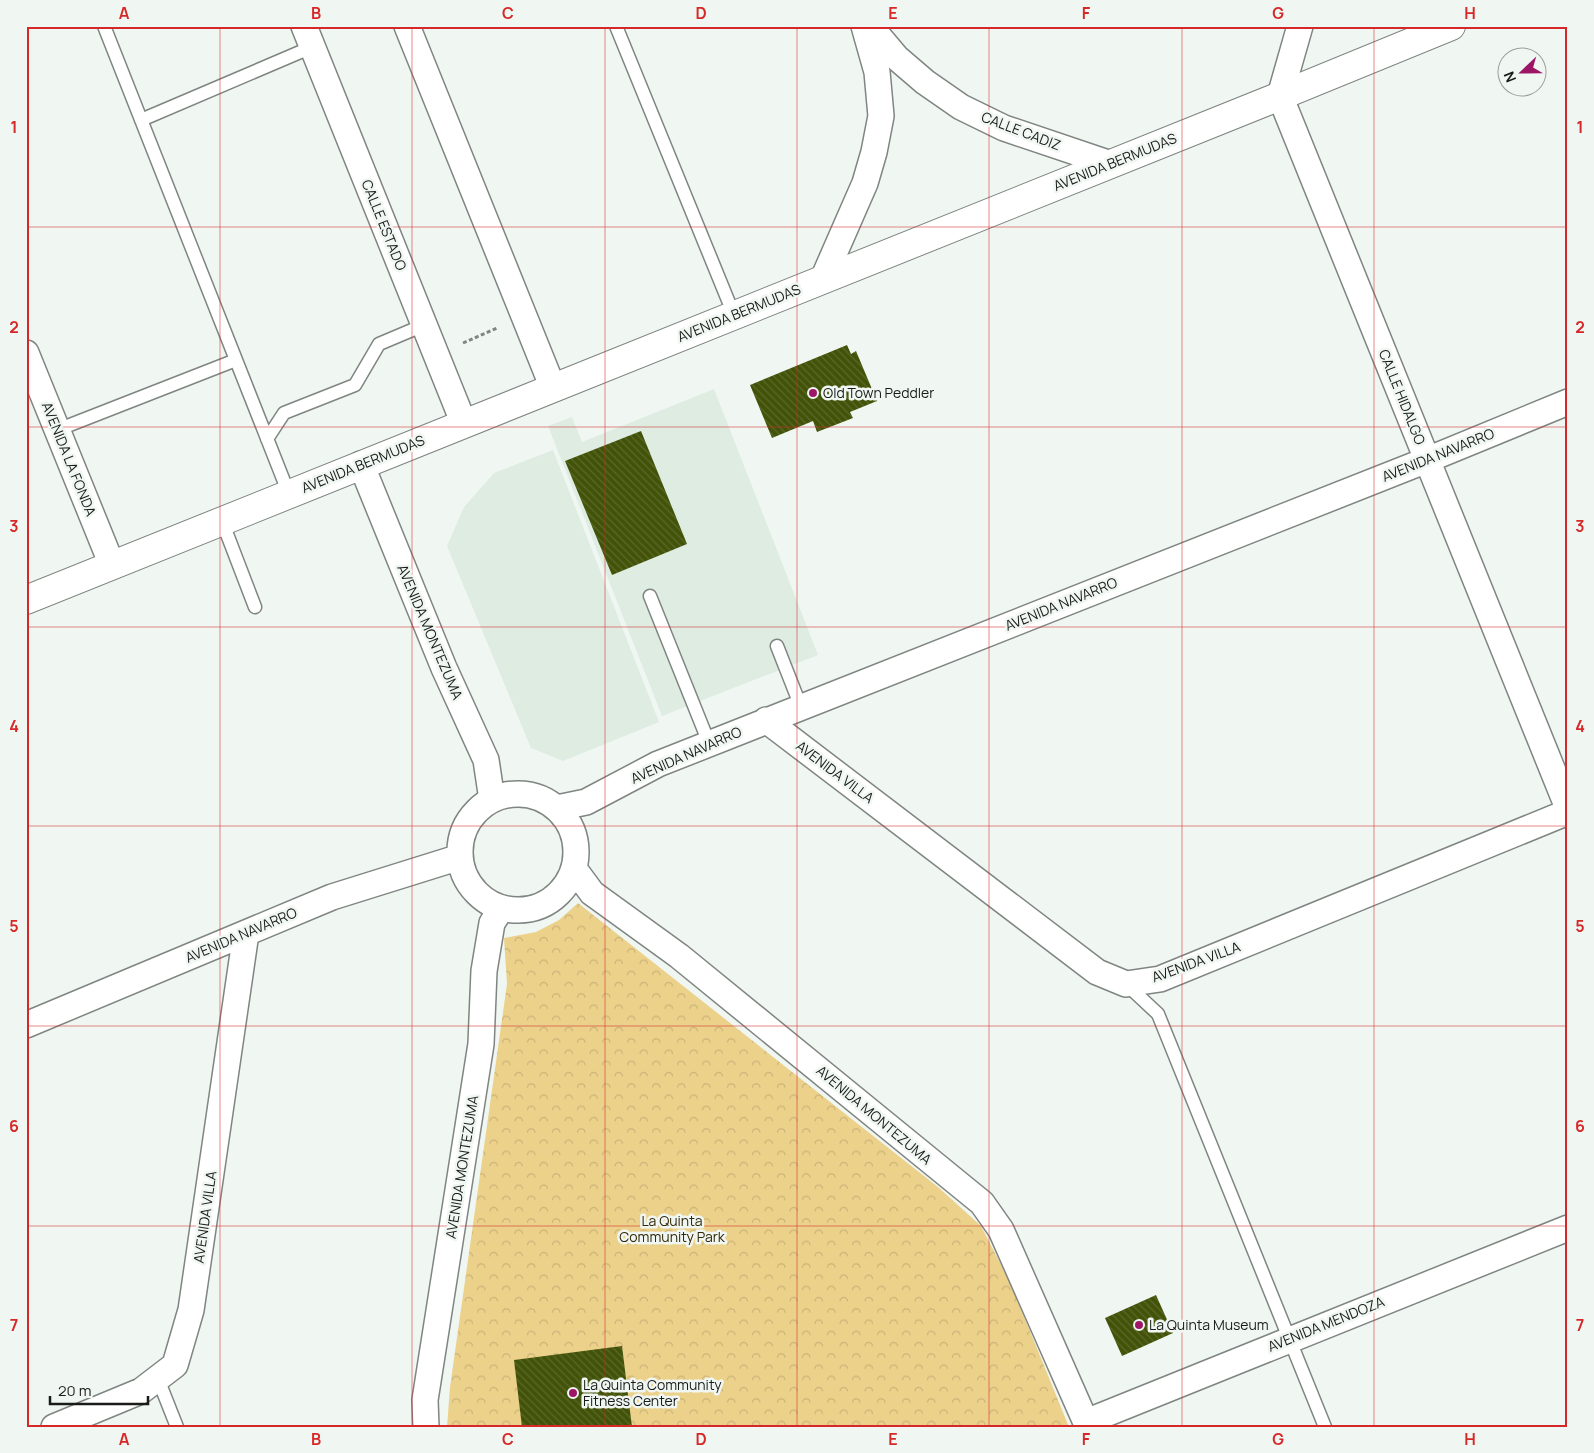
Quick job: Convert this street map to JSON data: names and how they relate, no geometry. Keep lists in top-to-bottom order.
{
  "streets": {
    "street": [
      "CALLE CADIZ",
      "AVENIDA BERMUDAS",
      "CALLE ESTADO",
      "CALLE HIDALGO",
      "AVENIDA NAVARRO",
      "AVENIDA LA FONDA",
      "AVENIDA MONTEZUMA",
      "AVENIDA VILLA",
      "AVENIDA MENDOZA"
    ]
  },
  "crossings": [
    ["CALLE CADIZ", "AVENIDA BERMUDAS"],
    ["AVENIDA BERMUDAS", "CALLE ESTADO"],
    ["AVENIDA BERMUDAS", "CALLE HIDALGO"],
    ["AVENIDA BERMUDAS", "AVENIDA LA FONDA"],
    ["AVENIDA BERMUDAS", "AVENIDA MONTEZUMA"],
    ["CALLE HIDALGO", "AVENIDA NAVARRO"],
    ["AVENIDA NAVARRO", "AVENIDA MONTEZUMA"],
    ["AVENIDA NAVARRO", "AVENIDA VILLA"],
    ["AVENIDA MONTEZUMA", "AVENIDA MENDOZA"]
  ],
  "parks": ["La Quinta Community Park"],
  "places": ["Old Town Peddler", "La Quinta Museum", "La Quinta Community Fitness Center"],
  "scale_bar": "20 m",
  "north": "left",
  "grid": {
    "columns": [
      "A",
      "B",
      "C",
      "D",
      "E",
      "F",
      "G",
      "H"
    ],
    "rows": [
      "1",
      "2",
      "3",
      "4",
      "5",
      "6",
      "7"
    ]
  }
}
